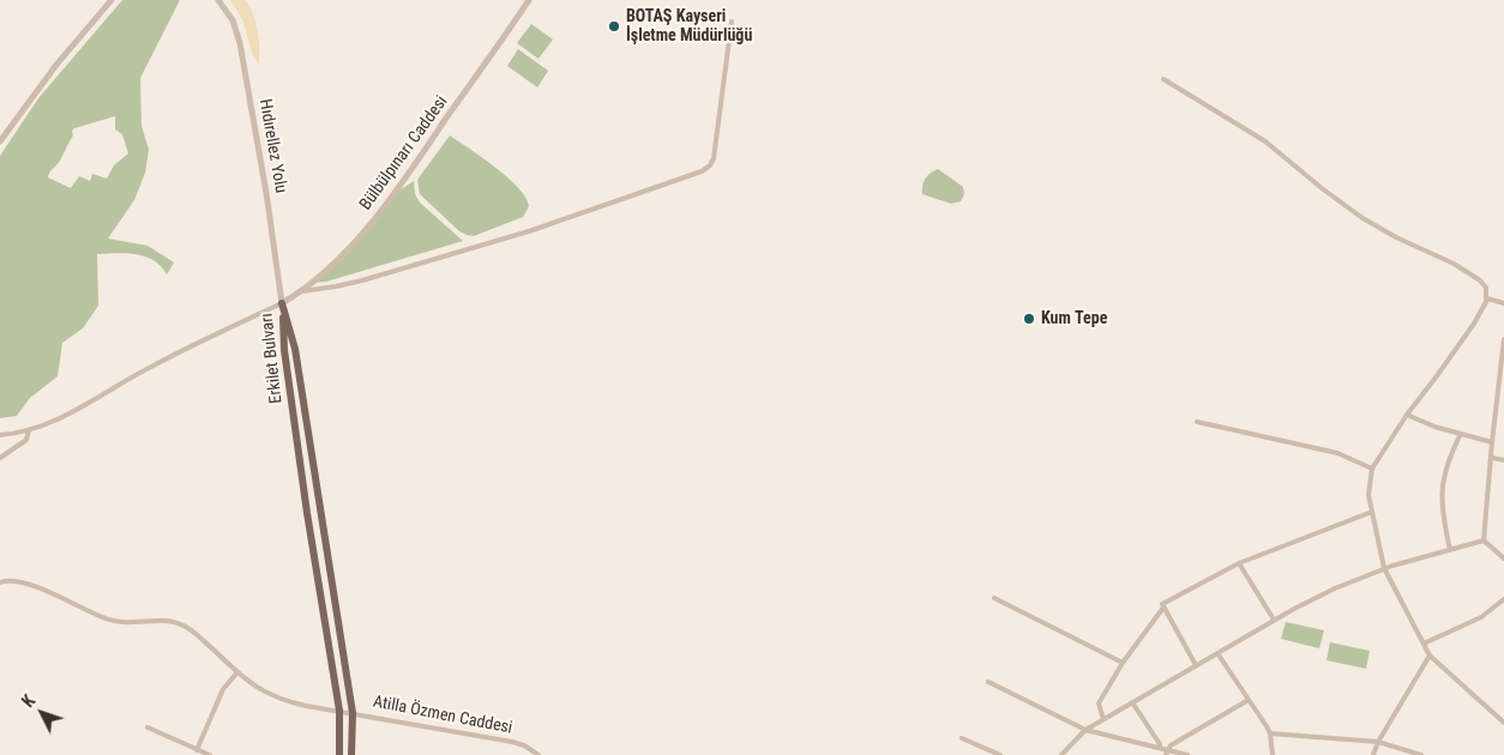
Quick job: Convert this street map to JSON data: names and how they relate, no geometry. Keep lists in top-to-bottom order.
{
  "streets": {
    "main road": ["Erkilet Bulvarı"],
    "street": ["Hıdırellez Yolu", "Bülbülpınarı Caddesi", "Atilla Özmen Caddesi"]
  },
  "crossings": [
    ["Hıdırellez Yolu", "Bülbülpınarı Caddesi"],
    ["Hıdırellez Yolu", "Erkilet Bulvarı"],
    ["Bülbülpınarı Caddesi", "Erkilet Bulvarı"],
    ["Erkilet Bulvarı", "Atilla Özmen Caddesi"]
  ],
  "places": ["BOTAŞ Kayseri İşletme Müdürlüğü", "Kum Tepe"],
  "north": "top left"
}
